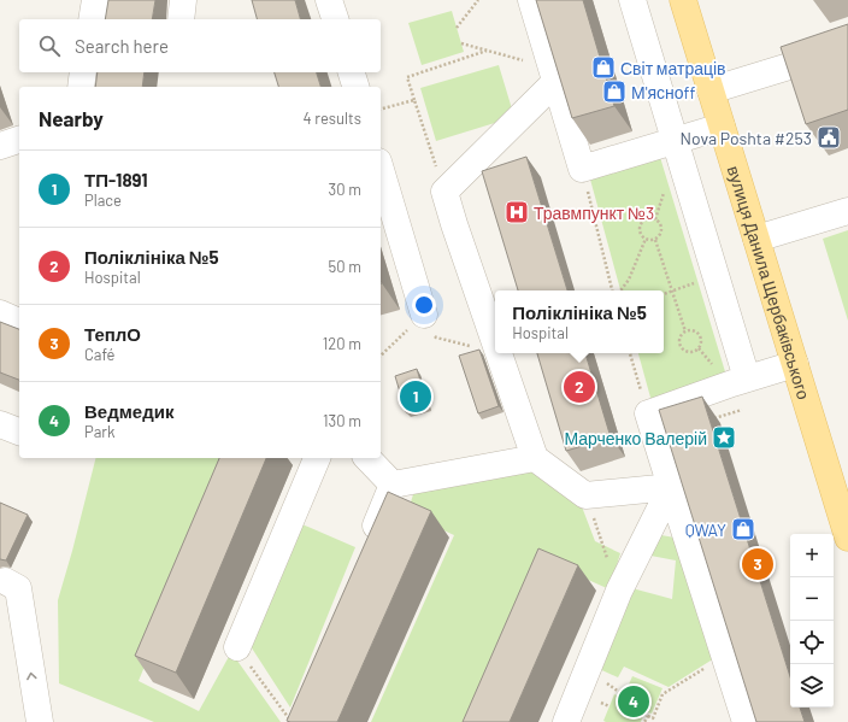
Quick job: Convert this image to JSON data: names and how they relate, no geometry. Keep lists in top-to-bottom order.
{
  "streets": {
    "main road": ["вулиця Данила Щербаківського"]
  },
  "places": {
    "shop": ["Світ матраців", "М'ясноff", "QWAY"],
    "public building": ["Nova Poshta #253"],
    "hospital": ["Травмпункт №3"],
    "place": ["Марченко Валерій"]
  },
  "page": {
    "search": "Search here",
    "heading": ["Nearby", "4 results"],
    "list": [
      {
        "mark": "1",
        "name": "ТП-1891",
        "note": "Place",
        "value": "30 m"
      },
      {
        "mark": "2",
        "name": "Поліклініка №5",
        "note": "Hospital",
        "value": "50 m"
      },
      {
        "mark": "3",
        "name": "ТеплО",
        "note": "Café",
        "value": "120 m"
      },
      {
        "mark": "4",
        "name": "Ведмедик",
        "note": "Park",
        "value": "130 m"
      }
    ],
    "popup": ["Поліклініка №5", "Hospital"],
    "pins": [
      "2",
      "1",
      "3",
      "4"
    ],
    "map_buttons": ["+", "−"]
  }
}
